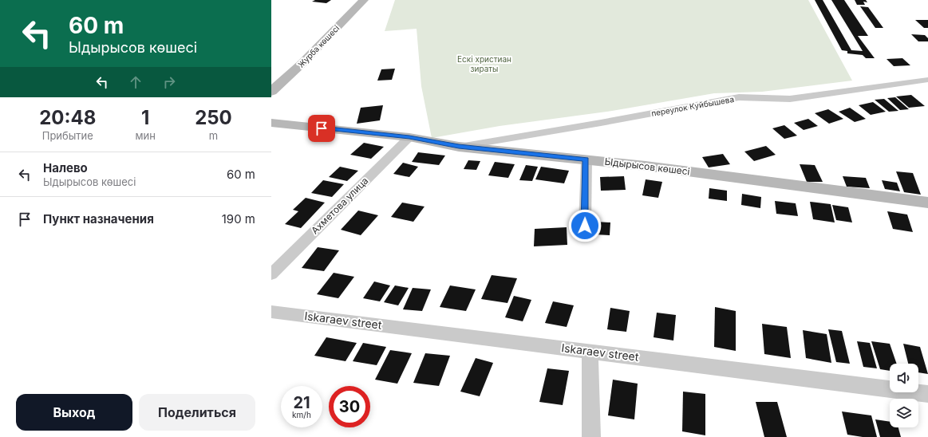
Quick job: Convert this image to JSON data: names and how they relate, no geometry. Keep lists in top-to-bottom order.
{
  "streets": {
    "street": [
      "Журба көшесі",
      "переулок Куйбышева",
      "Ыдырысов көшесі",
      "Ахметова улица",
      "Iskaraev street"
    ]
  },
  "crossings": [
    ["переулок Куйбышева", "Ыдырысов көшесі"],
    ["Ыдырысов көшесі", "Ахметова улица"]
  ],
  "parks": ["Ескі христиан зираты"],
  "page": {
    "turn": ["60 m", "Ыдырысов көшесі"],
    "eta": [
      "20:48",
      "Прибытие",
      "1",
      "мин",
      "250",
      "m"
    ],
    "list": [
      {
        "name": "Налево",
        "note": "Ыдырысов көшесі",
        "value": "60 m"
      },
      {
        "name": "Пункт назначения",
        "value": "190 m"
      }
    ],
    "speed": "21 km/h",
    "limit": "30",
    "buttons": ["Выход", "Поделиться"]
  }
}
